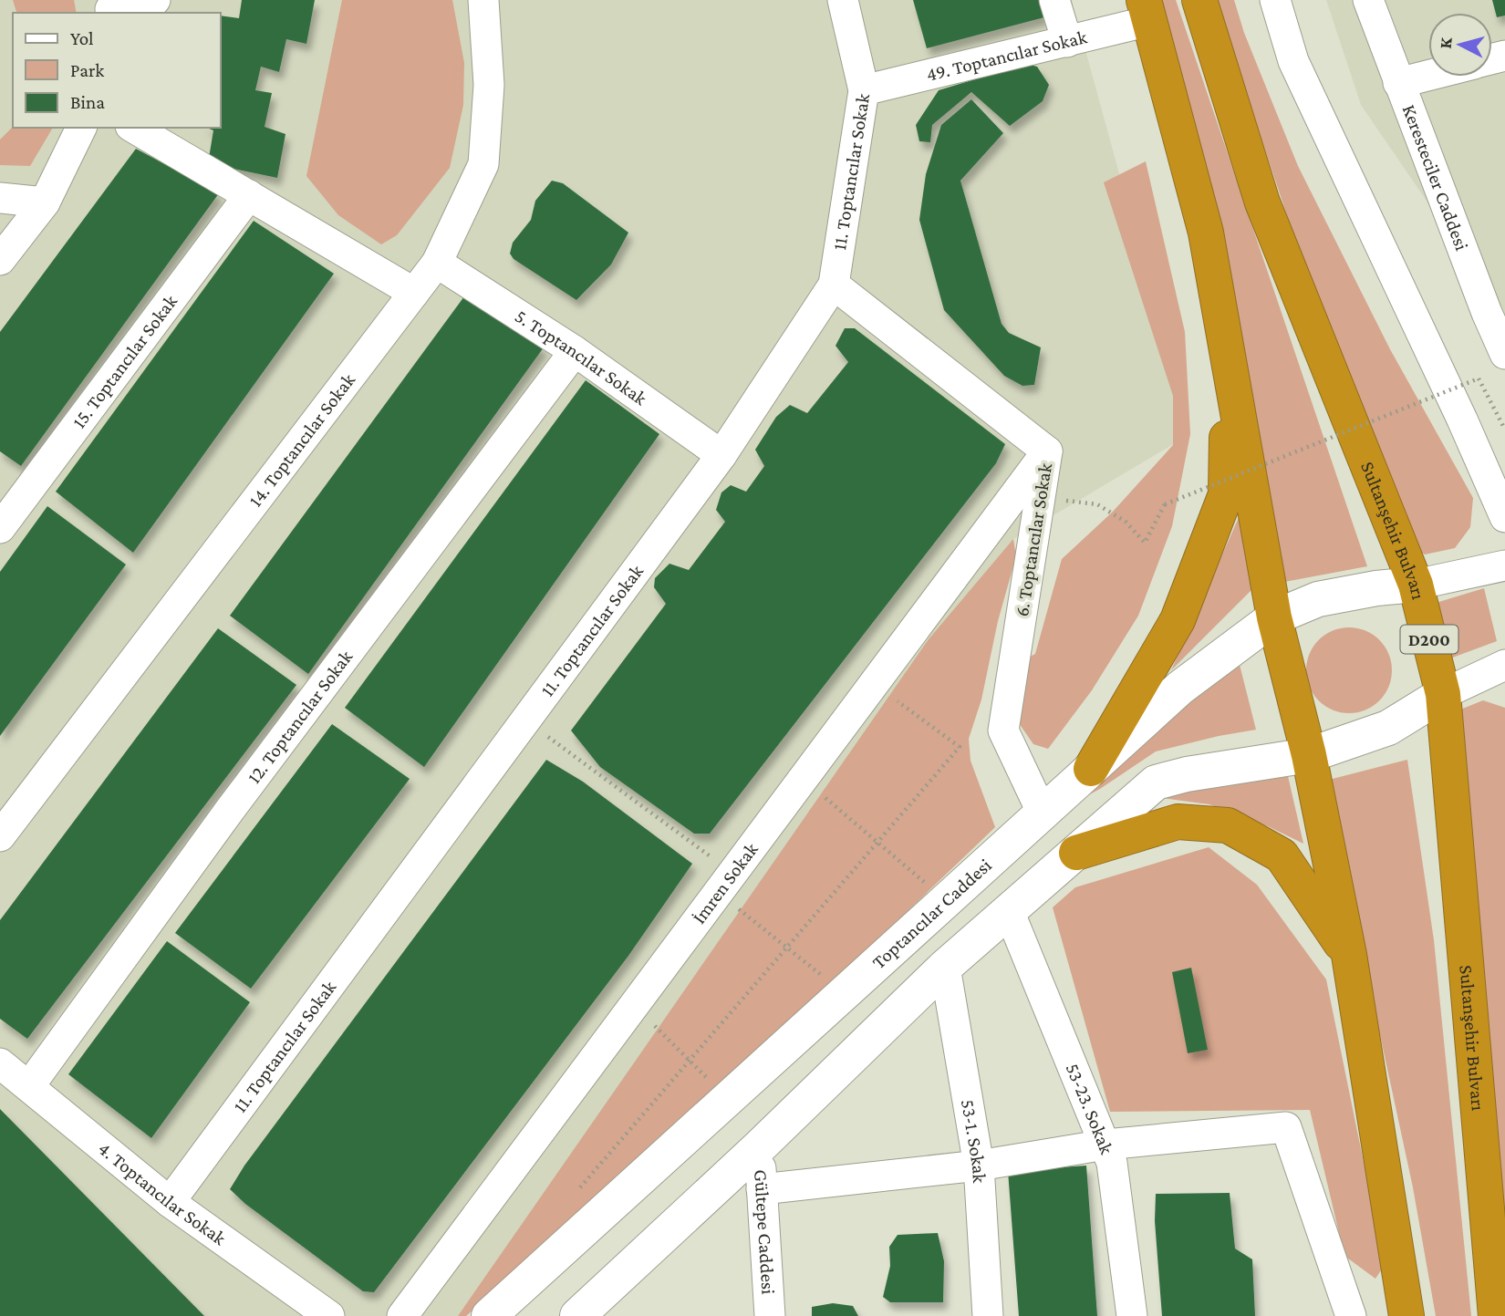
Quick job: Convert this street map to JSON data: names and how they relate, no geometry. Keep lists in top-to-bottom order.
{
  "streets": {
    "highway": ["Sultanşehir Bulvarı", "D200"],
    "street": [
      "49. Toptancılar Sokak",
      "11. Toptancılar Sokak",
      "Keresteciler Caddesi",
      "5. Toptancılar Sokak",
      "15. Toptancılar Sokak",
      "14. Toptancılar Sokak",
      "6. Toptancılar Sokak",
      "12. Toptancılar Sokak",
      "İmren Sokak",
      "Toptancılar Caddesi",
      "53-23. Sokak",
      "53-1. Sokak",
      "4. Toptancılar Sokak",
      "Gültepe Caddesi"
    ]
  },
  "crossings": [
    ["49. Toptancılar Sokak", "11. Toptancılar Sokak"],
    ["11. Toptancılar Sokak", "5. Toptancılar Sokak"],
    ["11. Toptancılar Sokak", "6. Toptancılar Sokak"],
    ["11. Toptancılar Sokak", "4. Toptancılar Sokak"],
    ["5. Toptancılar Sokak", "14. Toptancılar Sokak"],
    ["5. Toptancılar Sokak", "12. Toptancılar Sokak"],
    ["Sultanşehir Bulvarı", "Toptancılar Caddesi"],
    ["6. Toptancılar Sokak", "İmren Sokak"],
    ["6. Toptancılar Sokak", "Toptancılar Caddesi"],
    ["12. Toptancılar Sokak", "4. Toptancılar Sokak"]
  ],
  "legend": ["Yol", "Park", "Bina"],
  "north": "left"
}
